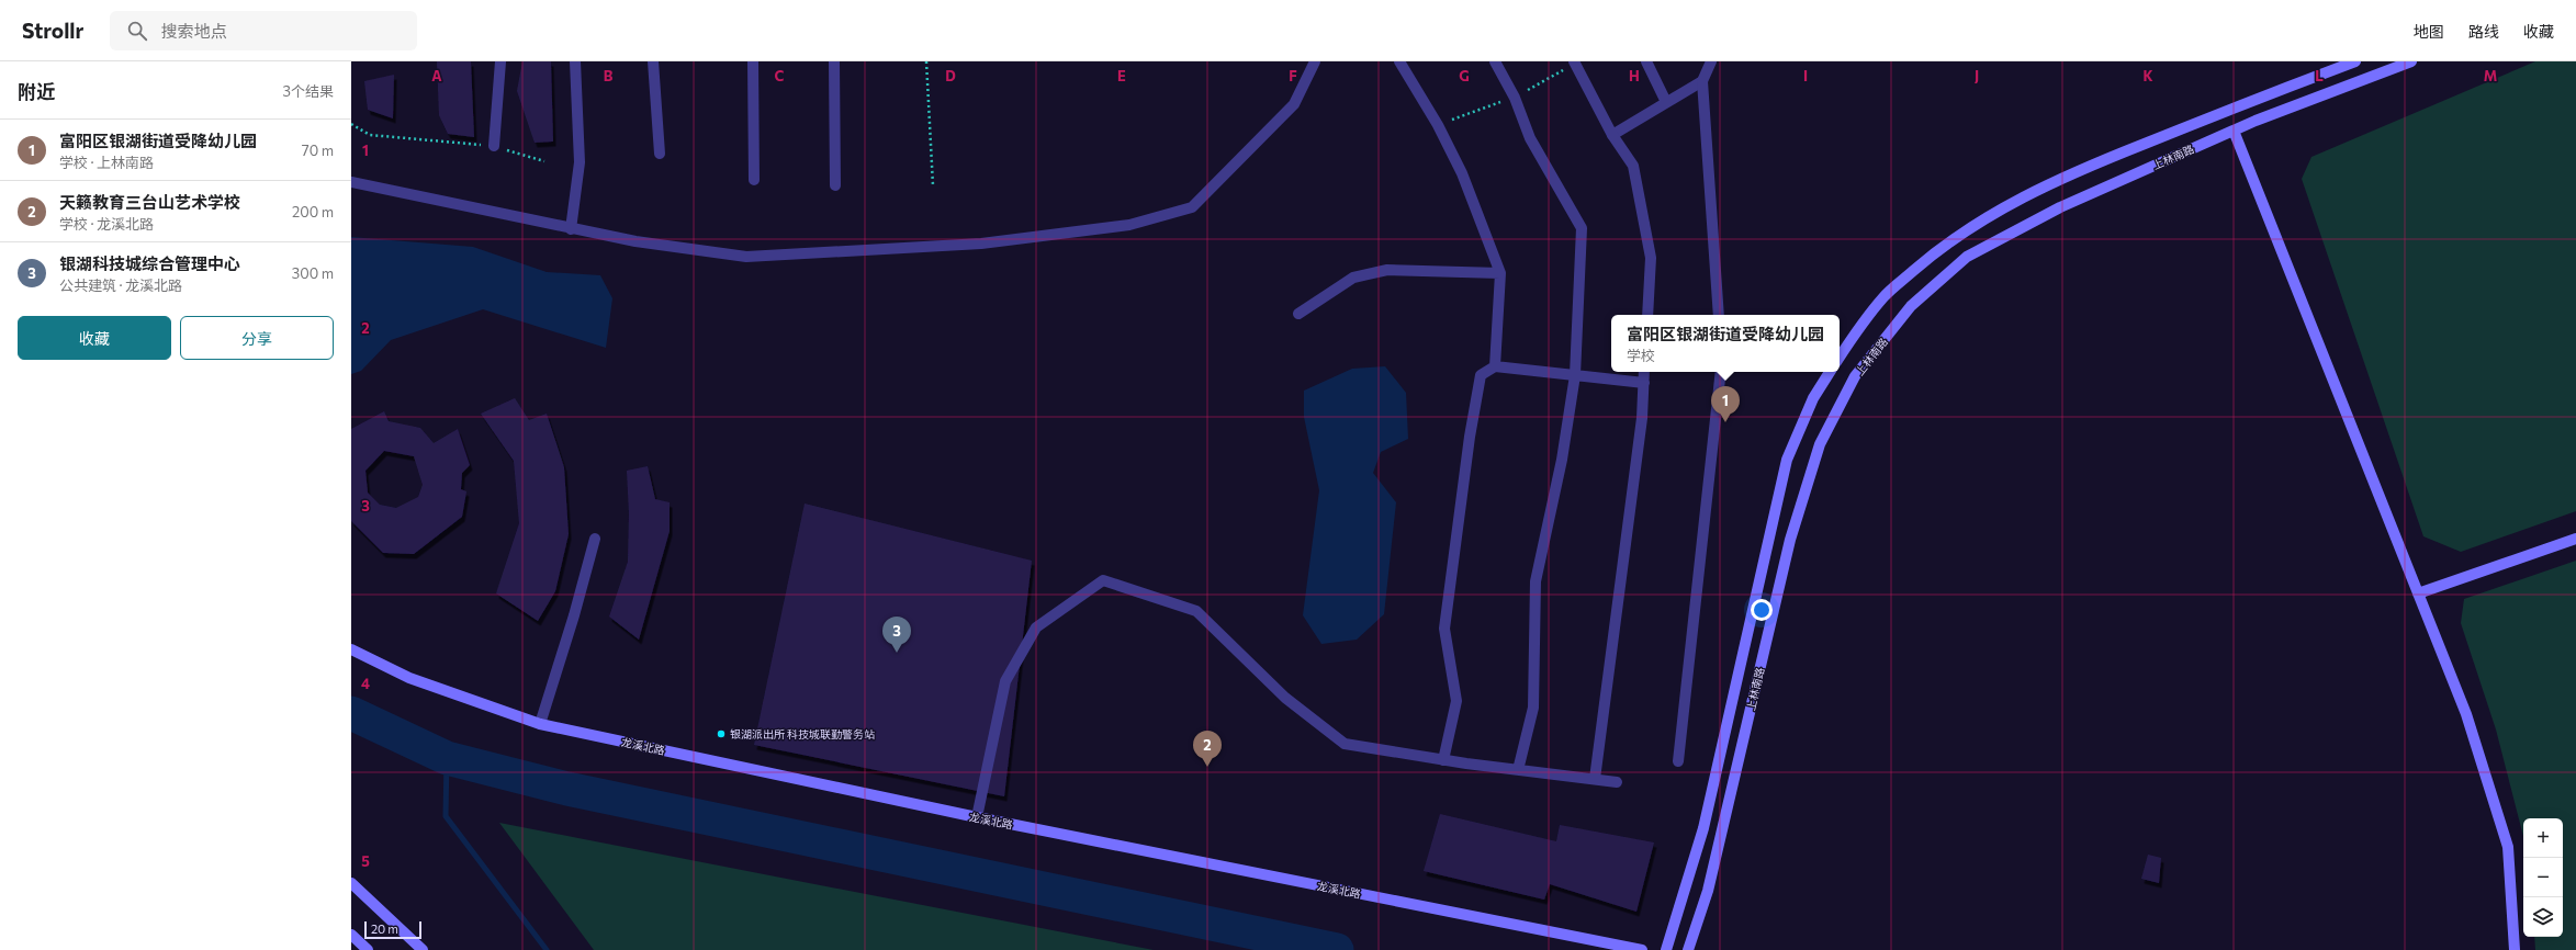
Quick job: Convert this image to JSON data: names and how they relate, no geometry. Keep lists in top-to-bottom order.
{
  "streets": {
    "street": ["上林南路", "龙溪北路"]
  },
  "places": ["银湖派出所 科技城联勤警务站"],
  "scale_bar": "20 m",
  "page": {
    "header": "Strollr",
    "search": "搜索地点",
    "nav": ["地图", "路线", "收藏"],
    "heading": ["附近", "3个结果"],
    "list": [
      {
        "mark": "1",
        "name": "富阳区银湖街道受降幼儿园",
        "note": "学校 · 上林南路",
        "value": "70 m"
      },
      {
        "mark": "2",
        "name": "天籁教育三台山艺术学校",
        "note": "学校 · 龙溪北路",
        "value": "200 m"
      },
      {
        "mark": "3",
        "name": "银湖科技城综合管理中心",
        "note": "公共建筑 · 龙溪北路",
        "value": "300 m"
      }
    ],
    "buttons": ["收藏", "分享"],
    "popup": ["富阳区银湖街道受降幼儿园", "学校"],
    "pins": ["1", "3", "2"],
    "map_buttons": ["+", "−"],
    "scale": "20 m"
  },
  "grid": {
    "columns": [
      "A",
      "B",
      "C",
      "D",
      "E",
      "F",
      "G",
      "H",
      "I",
      "J",
      "K",
      "L",
      "M"
    ],
    "rows": [
      "1",
      "2",
      "3",
      "4",
      "5"
    ]
  }
}
